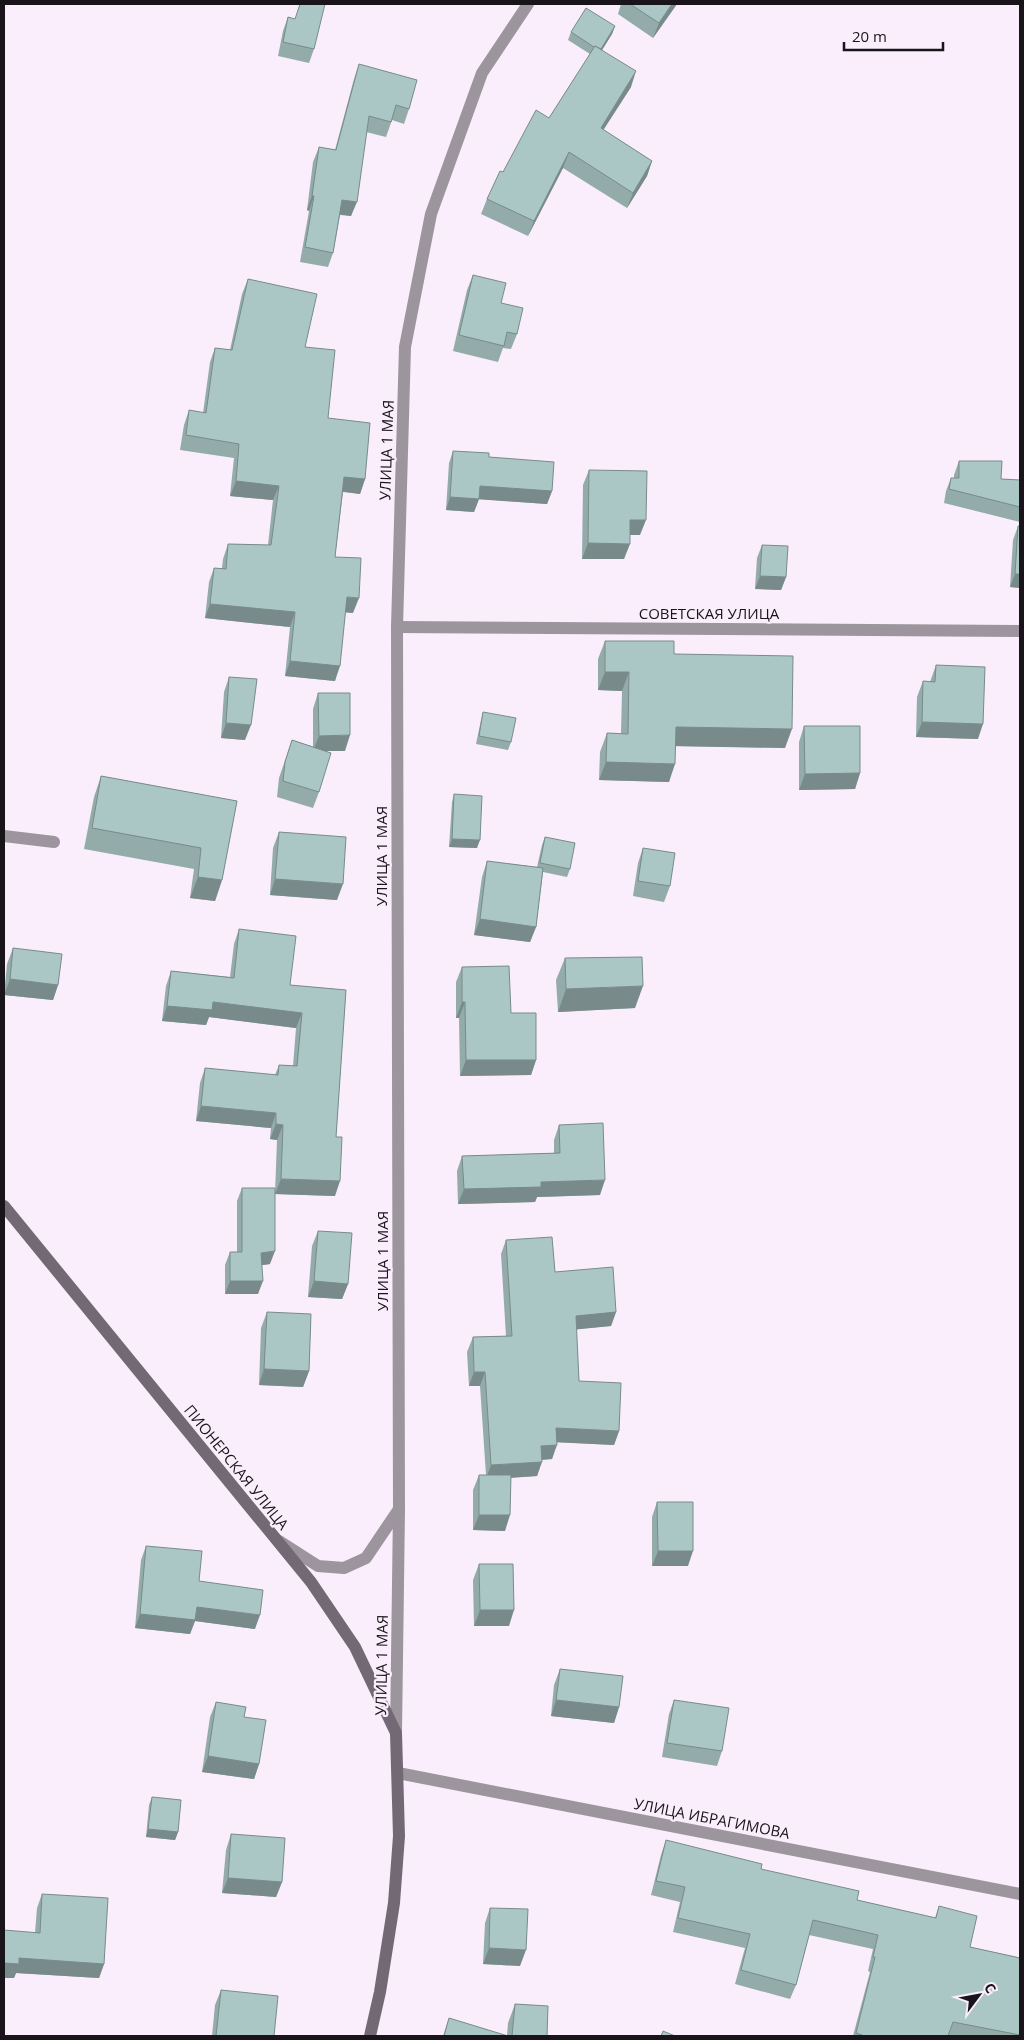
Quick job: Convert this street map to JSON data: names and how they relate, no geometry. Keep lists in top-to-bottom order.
{
  "streets": {
    "main road": ["ПИОНЕРСКАЯ УЛИЦА"],
    "street": ["УЛИЦА 1 МАЯ", "СОВЕТСКАЯ УЛИЦА", "УЛИЦА ИБРАГИМОВА"]
  },
  "crossings": [
    ["УЛИЦА 1 МАЯ", "СОВЕТСКАЯ УЛИЦА"],
    ["УЛИЦА 1 МАЯ", "ПИОНЕРСКАЯ УЛИЦА"],
    ["ПИОНЕРСКАЯ УЛИЦА", "УЛИЦА ИБРАГИМОВА"]
  ],
  "scale_bar": "20 m",
  "north": "top right"
}
